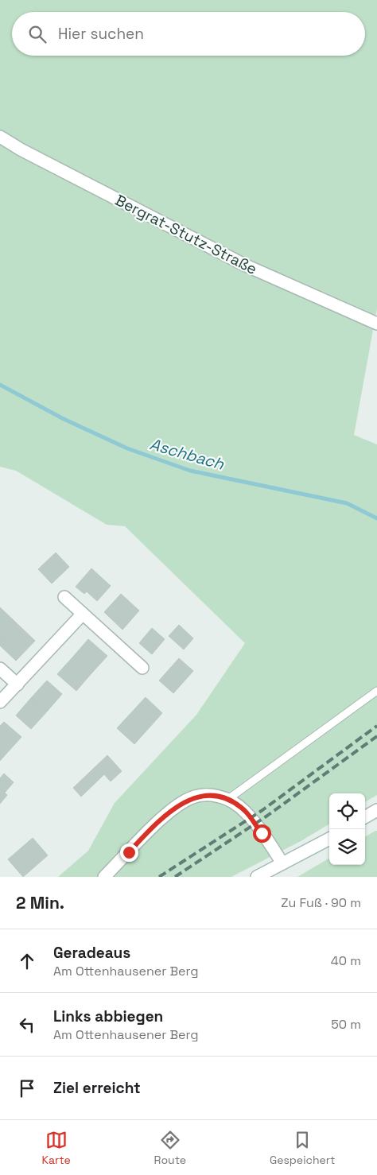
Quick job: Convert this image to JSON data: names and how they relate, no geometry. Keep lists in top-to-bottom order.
{
  "streets": {
    "street": ["Bergrat-Stutz-Straße"]
  },
  "water": ["Aschbach"],
  "page": {
    "search": "Hier suchen",
    "heading": ["2 Min.", "Zu Fuß · 90 m"],
    "list": [
      ["Geradeaus", "Am Ottenhausener Berg", "40 m"],
      ["Links abbiegen", "Am Ottenhausener Berg", "50 m"],
      "Ziel erreicht"
    ],
    "nav": ["Karte", "Route", "Gespeichert"]
  }
}
